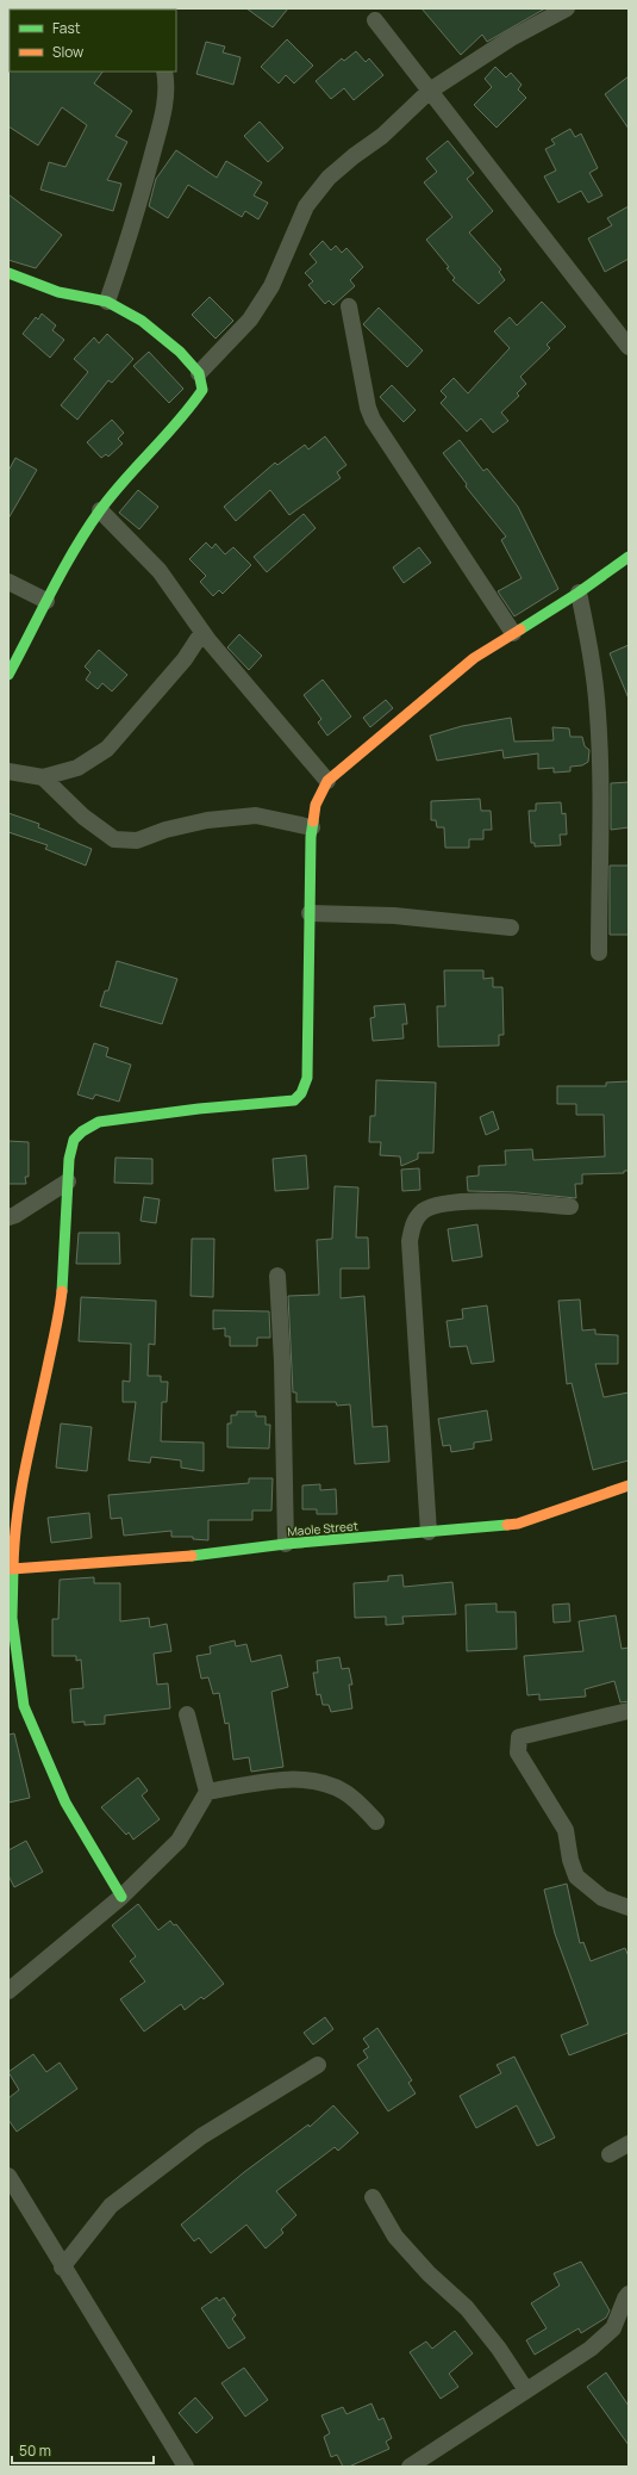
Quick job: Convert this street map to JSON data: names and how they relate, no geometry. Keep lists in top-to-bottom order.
{
  "streets": {
    "street": ["Maole Street"]
  },
  "legend": ["Fast", "Slow"],
  "scale_bar": "50 m"
}
